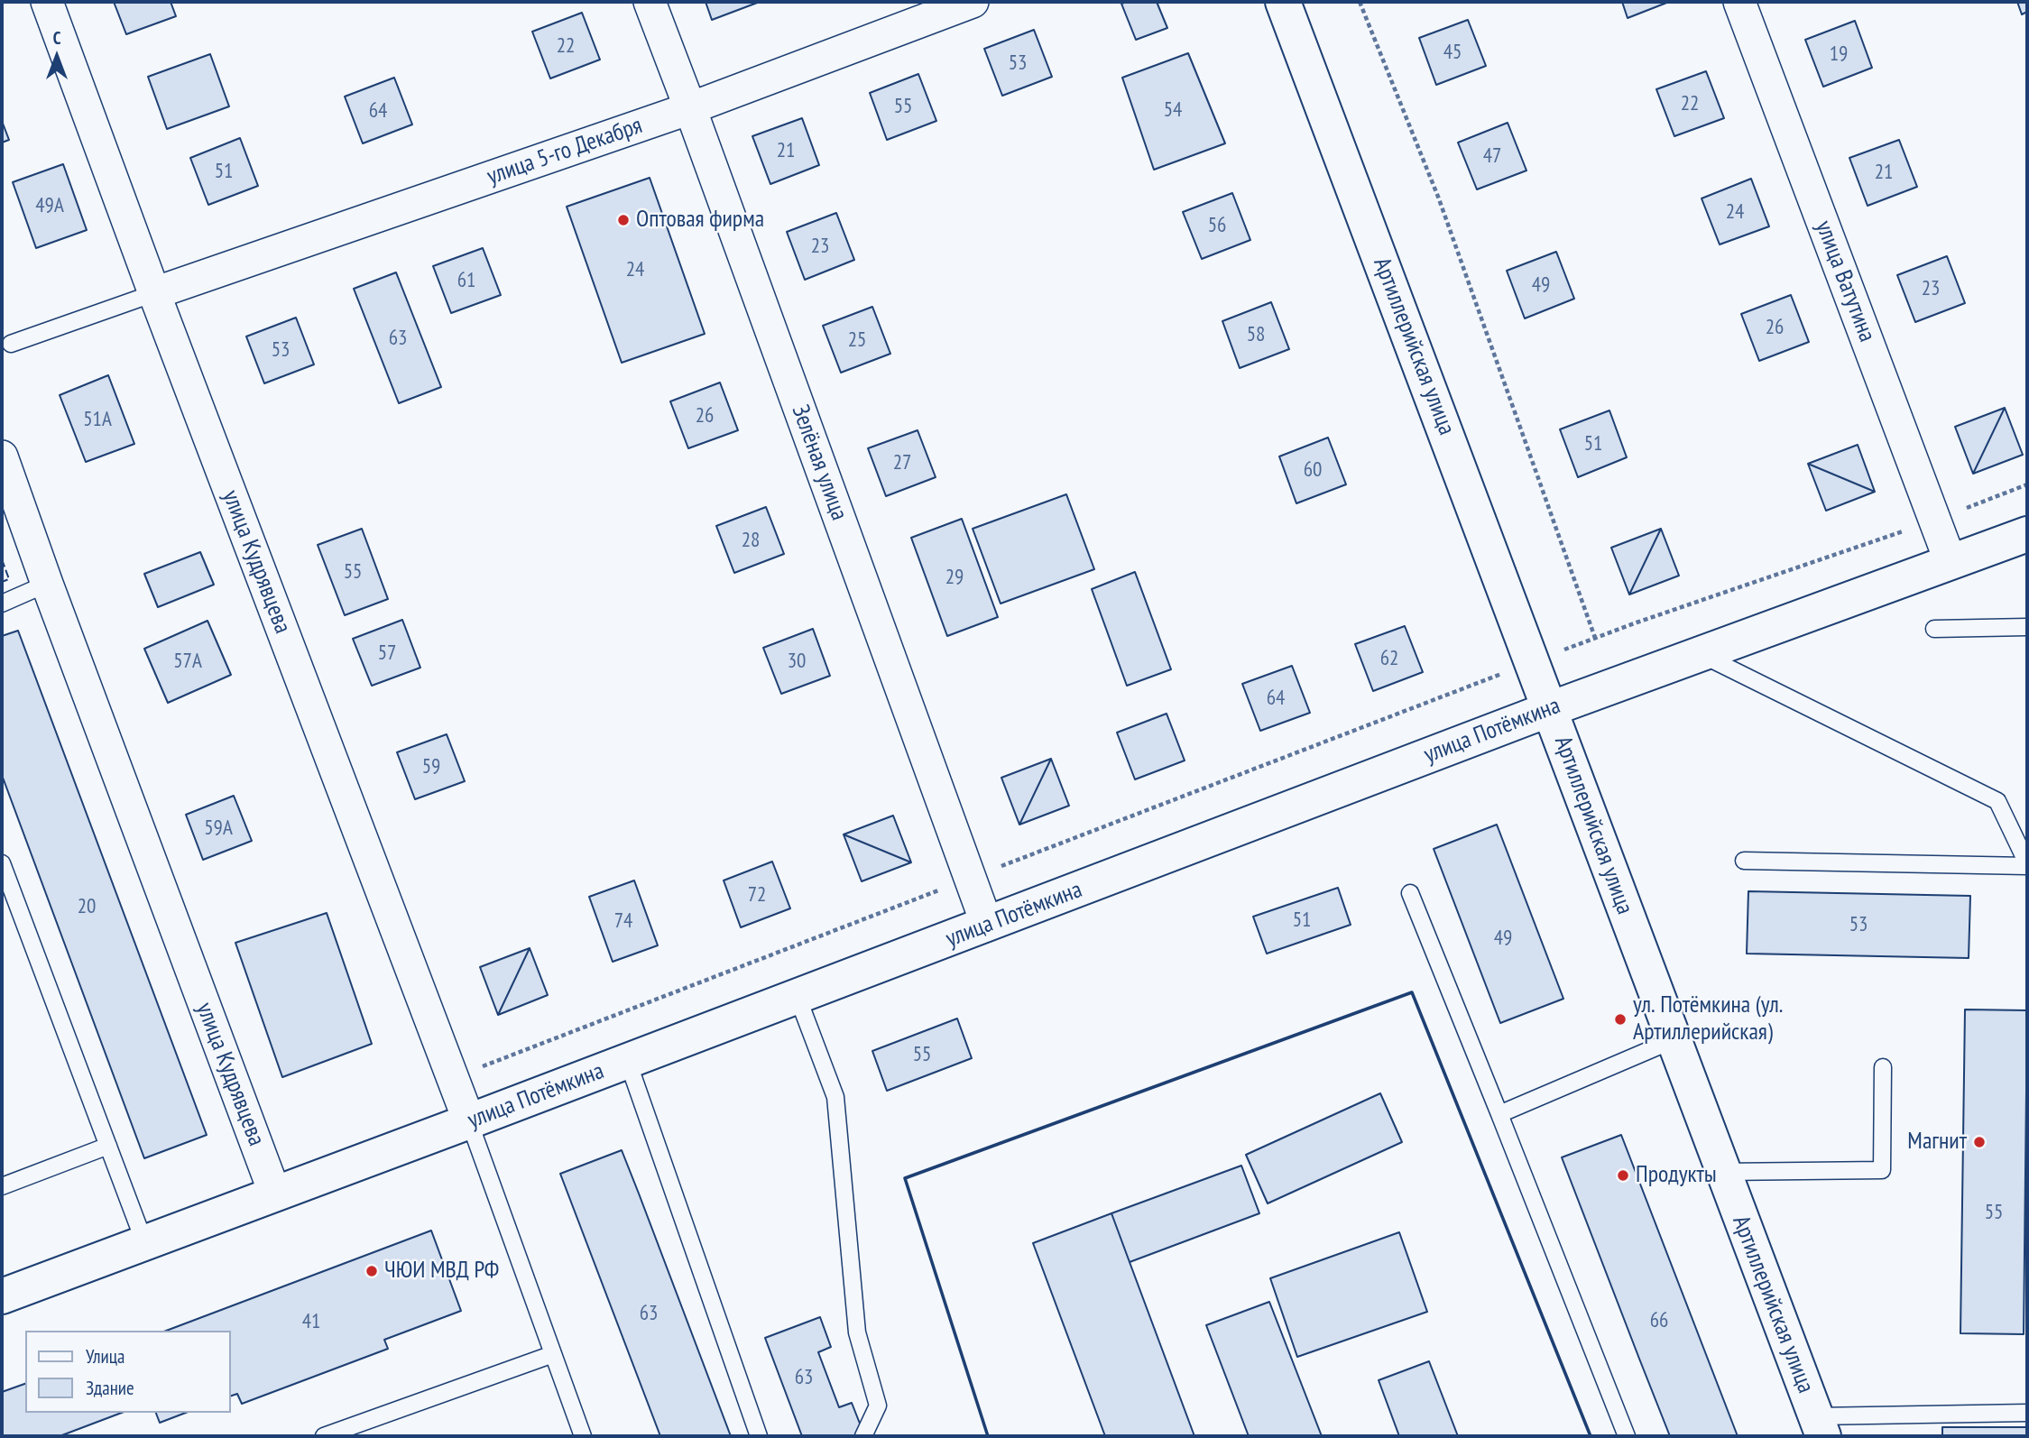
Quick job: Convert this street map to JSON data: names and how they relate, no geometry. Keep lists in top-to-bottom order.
{
  "streets": {
    "street": [
      "улица 5-го Декабря",
      "улица Ватутина",
      "Артиллерийская улица",
      "Зелёная улица",
      "улица Кудрявцева",
      "улица Потёмкина"
    ]
  },
  "crossings": [
    ["улица 5-го Декабря", "Зелёная улица"],
    ["улица 5-го Декабря", "улица Кудрявцева"],
    ["улица Ватутина", "улица Потёмкина"],
    ["Артиллерийская улица", "улица Потёмкина"],
    ["Зелёная улица", "улица Потёмкина"],
    ["улица Кудрявцева", "улица Потёмкина"]
  ],
  "places": [
    "Оптовая фирма",
    "ул. Потёмкина (ул. Артиллерийская)",
    "Магнит",
    "Продукты",
    "ЧЮИ МВД РФ"
  ],
  "house_numbers": [
    "22",
    "45",
    "19",
    "53",
    "22",
    "55",
    "54",
    "64",
    "21",
    "47",
    "51",
    "21",
    "49А",
    "24",
    "56",
    "23",
    "24",
    "61",
    "49",
    "23",
    "26",
    "58",
    "63",
    "25",
    "53",
    "26",
    "51А",
    "51",
    "27",
    "60",
    "28",
    "55",
    "29",
    "57",
    "62",
    "57А",
    "30",
    "64",
    "59",
    "59А",
    "72",
    "20",
    "51",
    "74",
    "53",
    "49",
    "55",
    "55",
    "63",
    "66",
    "41",
    "63"
  ],
  "legend": ["Улица", "Здание"],
  "north": "top"
}
